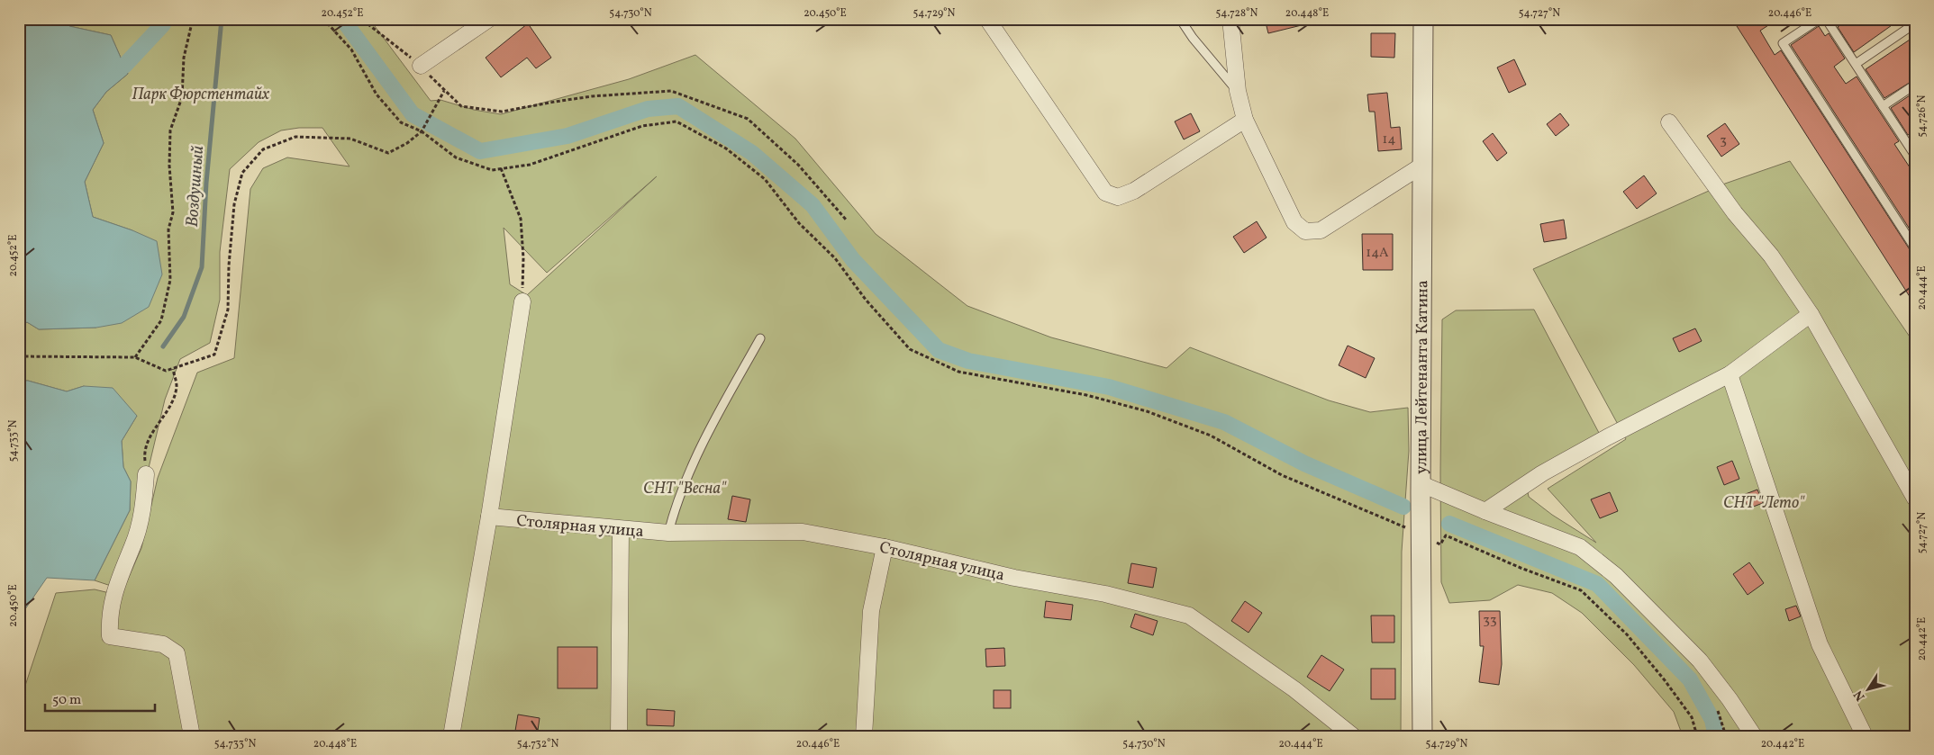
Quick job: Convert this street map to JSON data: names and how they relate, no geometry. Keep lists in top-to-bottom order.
{
  "streets": {
    "street": ["улица Лейтенанта Катина", "Столярная улица"]
  },
  "water": ["Воздушный"],
  "parks": ["Парк Фюрстентайх", "СНТ \"Весна\"", "СНТ \"Лето\""],
  "house_numbers": [
    "14",
    "3",
    "14А",
    "33"
  ],
  "scale_bar": "50 m",
  "north": "bottom left",
  "coordinates": [
    "20.452°E",
    "54.730°N",
    "20.450°E",
    "54.729°N",
    "54.728°N",
    "20.448°E",
    "54.727°N",
    "20.446°E",
    "54.726°N",
    "20.444°E",
    "54.733°N",
    "20.442°E",
    "54.732°N"
  ]
}
